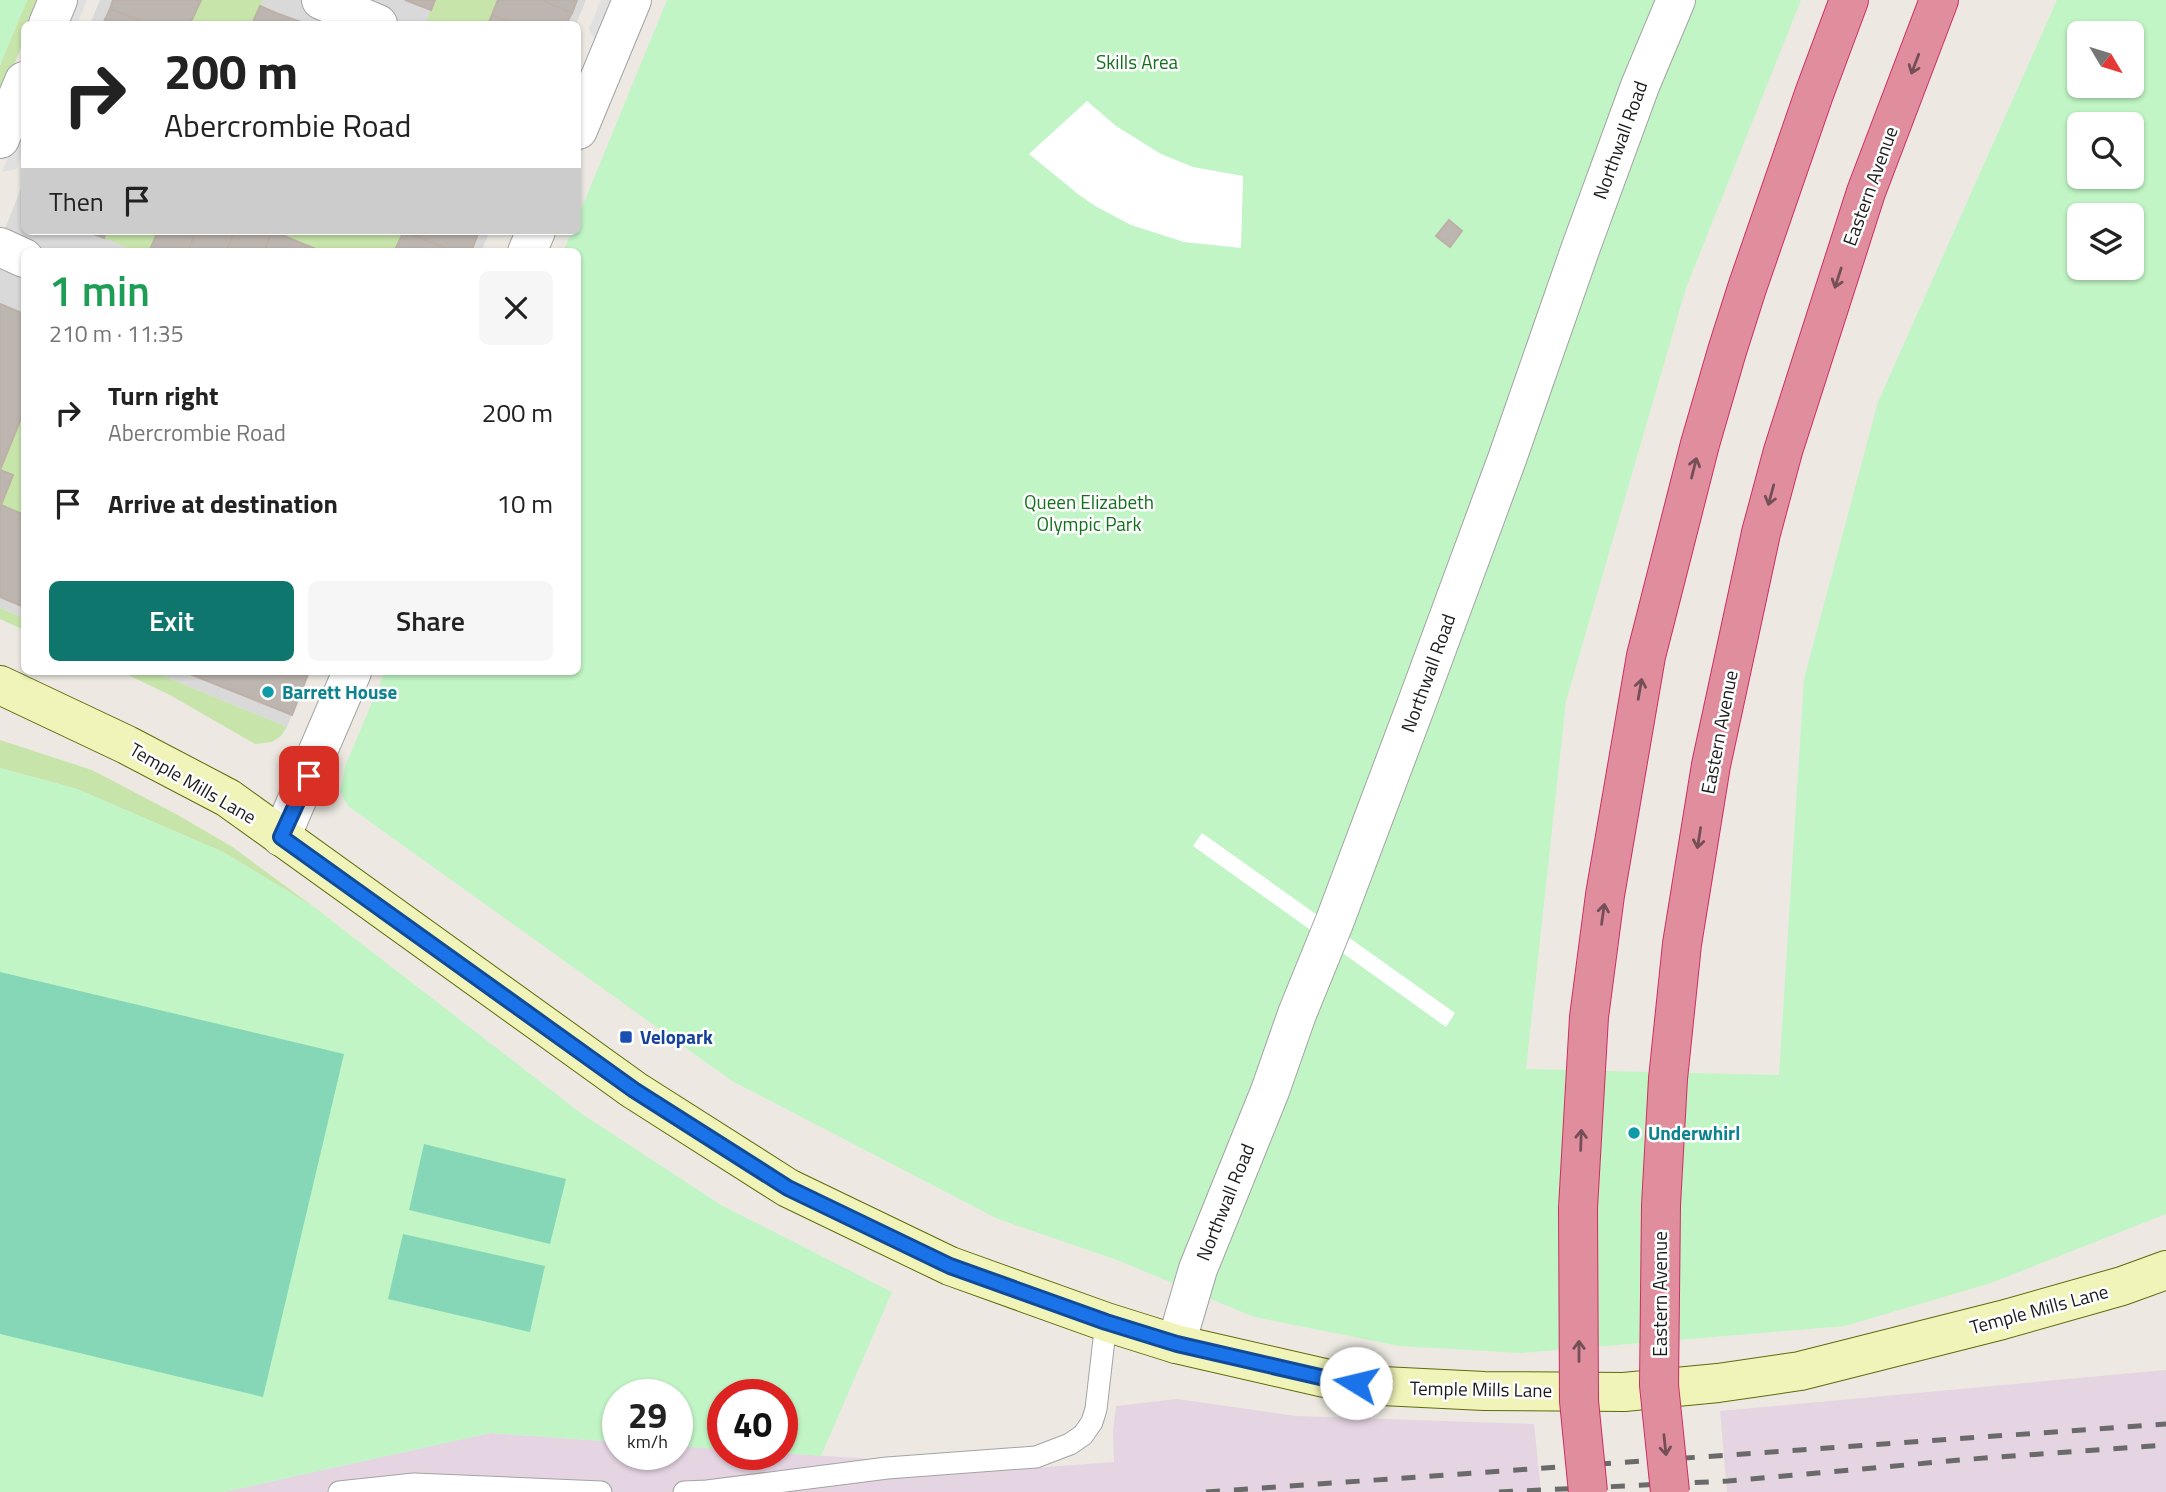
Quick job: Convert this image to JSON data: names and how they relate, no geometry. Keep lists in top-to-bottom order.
{
  "streets": {
    "highway": ["Eastern Avenue"],
    "street": ["Northwall Road", "Temple Mills Lane"]
  },
  "crossings": [
    ["Northwall Road", "Temple Mills Lane"]
  ],
  "parks": ["Skills Area", "Queen Elizabeth Olympic Park"],
  "places": {
    "other": ["Barrett House", "Underwhirl"],
    "transit": ["Velopark"]
  },
  "north": "bottom right",
  "page": {
    "turn": ["200 m", "Abercrombie Road"],
    "then": "Then",
    "heading": ["1 min", "210 m · 11:35"],
    "list": [
      {
        "name": "Turn right",
        "note": "Abercrombie Road",
        "value": "200 m"
      },
      {
        "name": "Arrive at destination",
        "value": "10 m"
      }
    ],
    "buttons": ["Exit", "Share"],
    "speed": "29 km/h",
    "limit": "40"
  }
}
